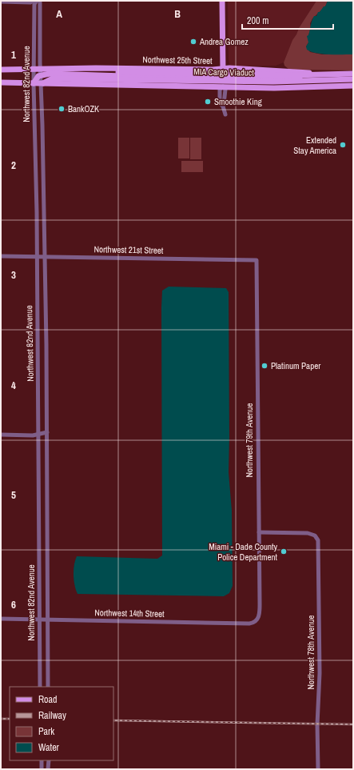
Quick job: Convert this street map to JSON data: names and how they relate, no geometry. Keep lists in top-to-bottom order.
{
  "streets": {
    "main road": ["Northwest 25th Street", "MIA Cargo Viaduct"],
    "street": [
      "Northwest 82nd Avenue",
      "Northwest 21st Street",
      "Northwest 79th Avenue",
      "Northwest 14th Street",
      "Northwest 78th Avenue"
    ]
  },
  "crossings": [
    ["Northwest 25th Street", "MIA Cargo Viaduct"],
    ["Northwest 25th Street", "Northwest 82nd Avenue"],
    ["Northwest 82nd Avenue", "Northwest 21st Street"],
    ["Northwest 82nd Avenue", "Northwest 14th Street"],
    ["Northwest 21st Street", "Northwest 79th Avenue"],
    ["Northwest 79th Avenue", "Northwest 14th Street"],
    ["Northwest 79th Avenue", "Northwest 78th Avenue"]
  ],
  "places": [
    "Andrea Gomez",
    "Smoothie King",
    "BankOZK",
    "Extended Stay America",
    "Platinum Paper",
    "Miami - Dade County Police Department"
  ],
  "legend": [
    "Road",
    "Railway",
    "Park",
    "Water"
  ],
  "scale_bar": "200 m",
  "grid": {
    "columns": ["A", "B"],
    "rows": [
      "1",
      "2",
      "3",
      "4",
      "5",
      "6"
    ]
  }
}
